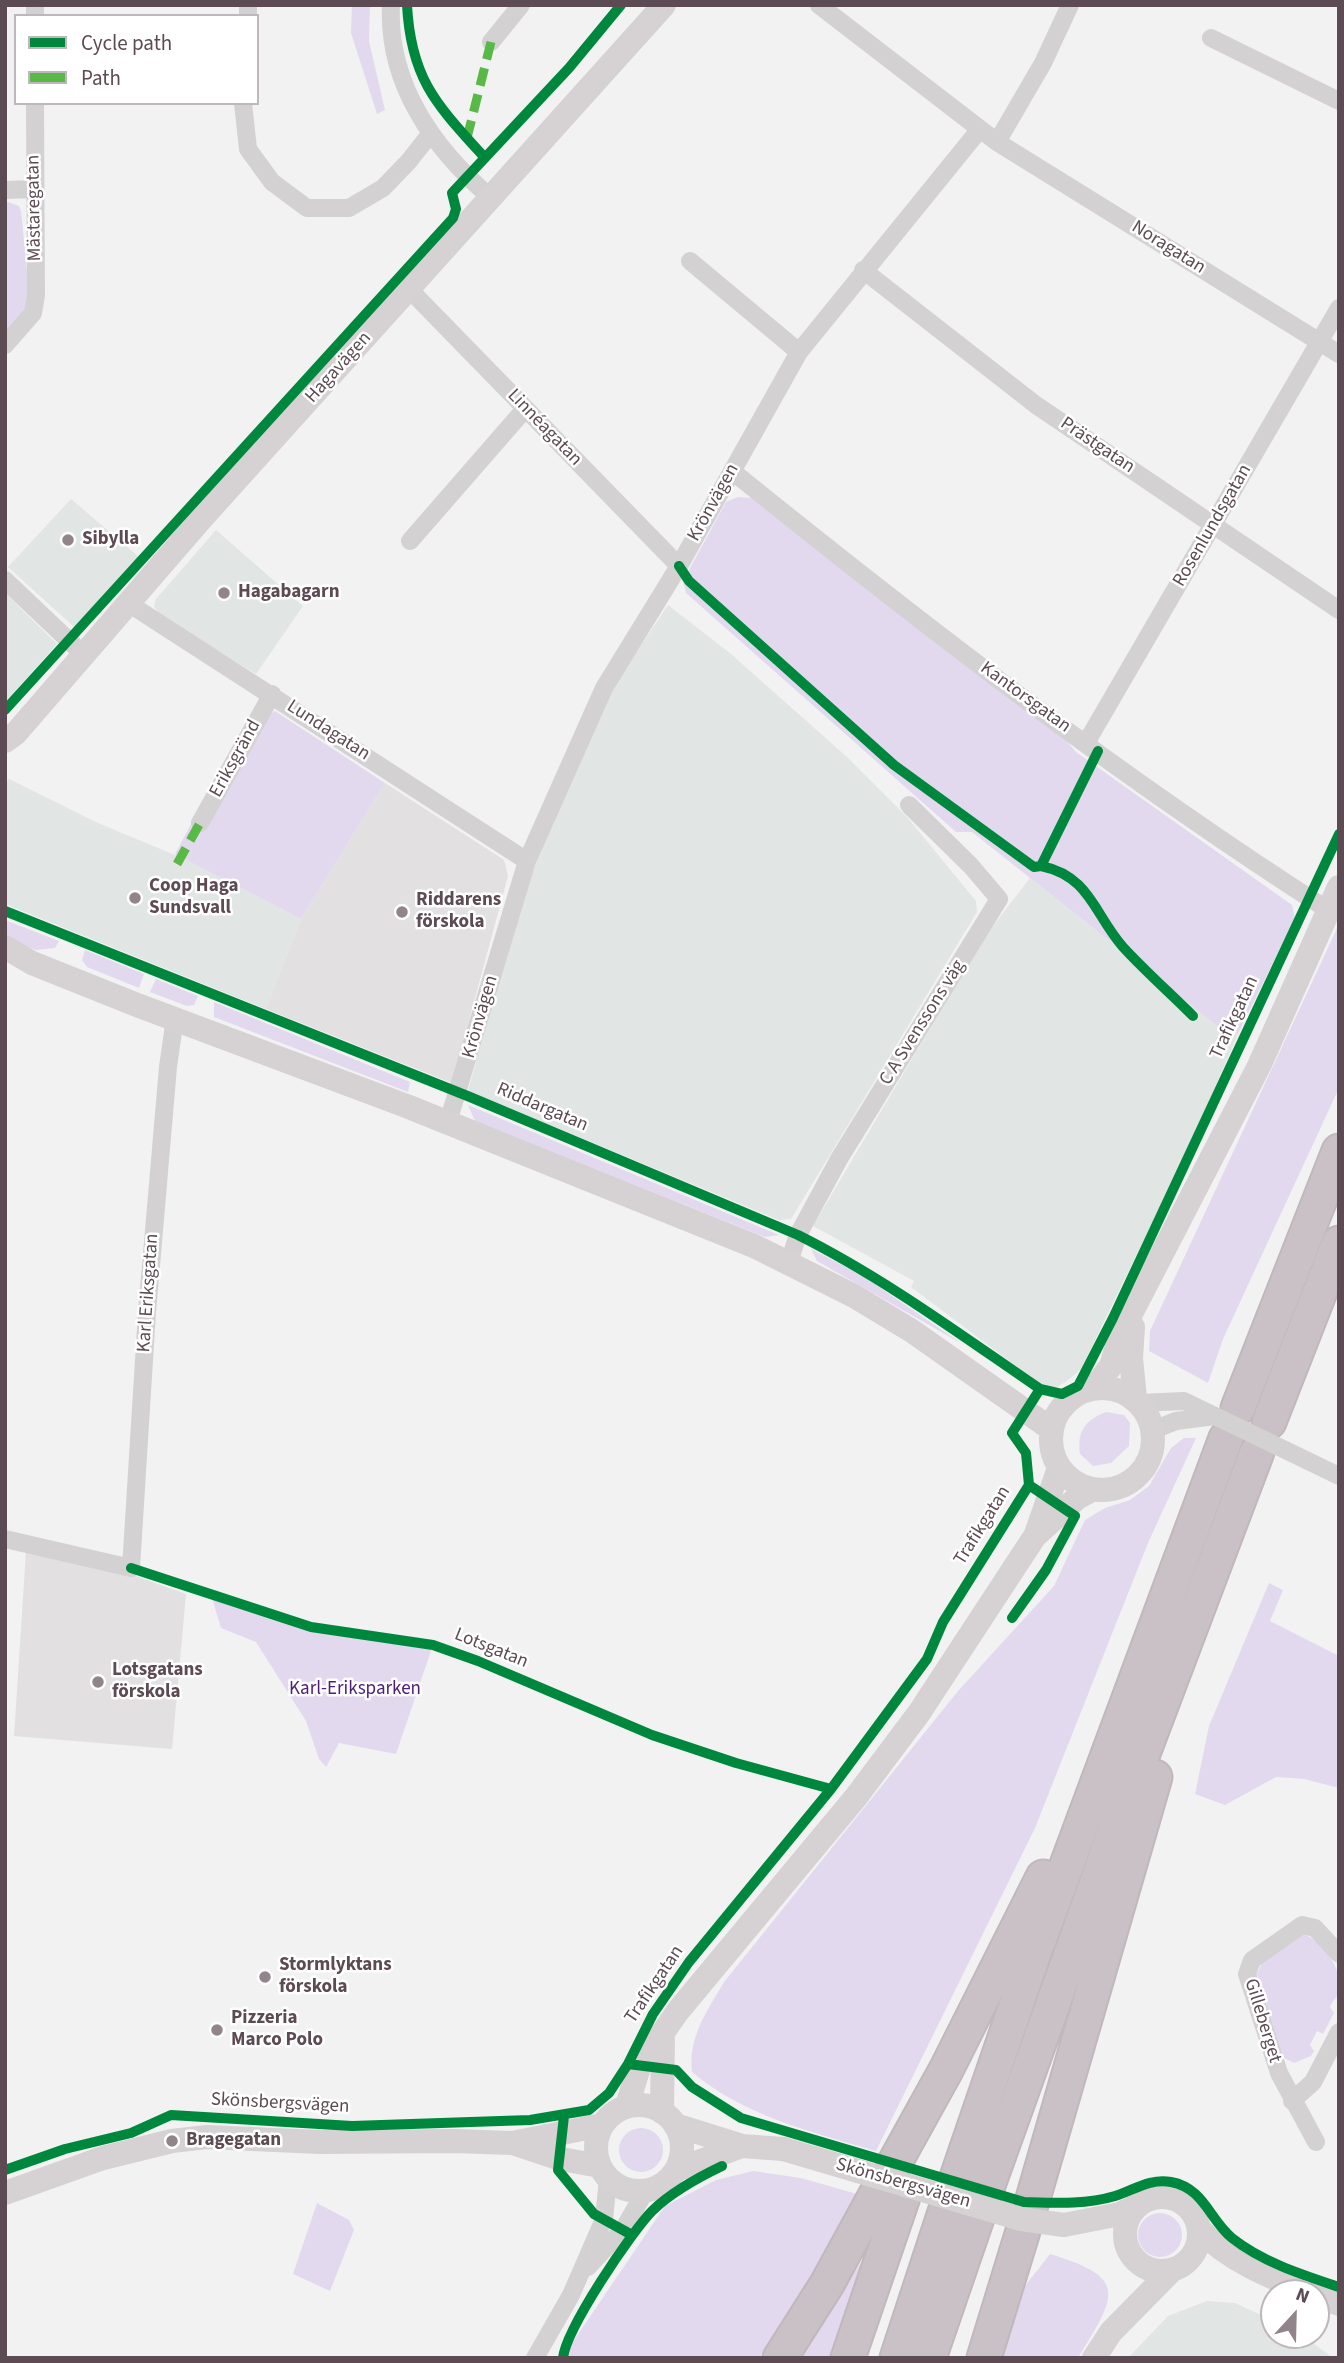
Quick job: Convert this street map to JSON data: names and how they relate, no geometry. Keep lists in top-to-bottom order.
{
  "streets": {
    "main road": ["Hagavägen", "Trafikgatan", "Skönsbergsvägen"],
    "street": [
      "Mästaregatan",
      "Noragatan",
      "Linnéagatan",
      "Prästgatan",
      "Krönvägen",
      "Rosenlundsgatan",
      "Kantorsgatan",
      "Lundagatan",
      "Eriksgränd",
      "C A Svenssons väg",
      "Karl Eriksgatan",
      "Gilleberget"
    ],
    "cycle path": ["Riddargatan", "Lotsgatan"]
  },
  "crossings": [
    ["Noragatan", "Rosenlundsgatan"],
    ["Hagavägen", "Linnéagatan"],
    ["Hagavägen", "Lundagatan"],
    ["Linnéagatan", "Krönvägen"],
    ["Prästgatan", "Krönvägen"],
    ["Prästgatan", "Rosenlundsgatan"],
    ["Krönvägen", "Kantorsgatan"],
    ["Krönvägen", "Lundagatan"],
    ["Rosenlundsgatan", "Kantorsgatan"],
    ["Lundagatan", "Eriksgränd"],
    ["Trafikgatan", "Skönsbergsvägen"]
  ],
  "parks": ["Karl-Eriksparken"],
  "places": [
    "Sibylla",
    "Hagabagarn",
    "Coop Haga Sundsvall",
    "Riddarens förskola",
    "Lotsgatans förskola",
    "Stormlyktans förskola",
    "Pizzeria Marco Polo",
    "Bragegatan"
  ],
  "legend": ["Cycle path", "Path"],
  "north": "top"
}
